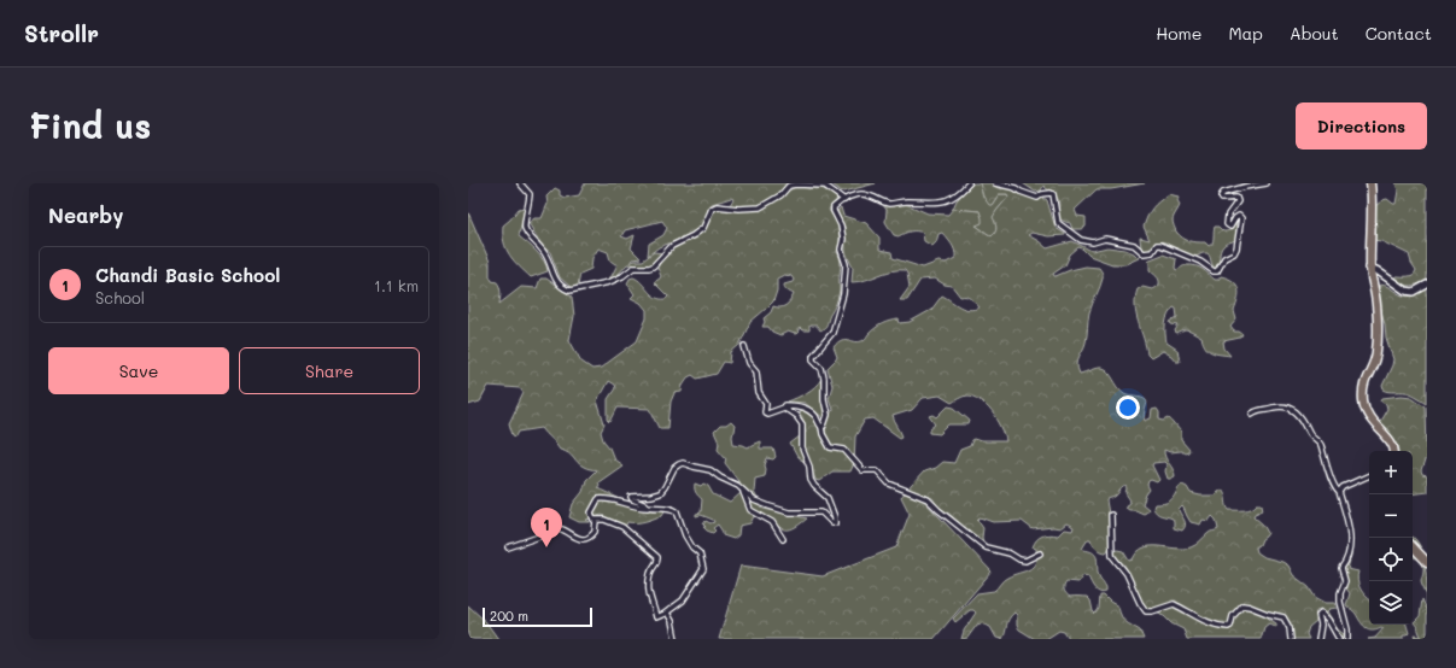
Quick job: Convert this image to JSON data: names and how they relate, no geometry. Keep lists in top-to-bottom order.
{
  "scale_bar": "200 m",
  "page": {
    "header": "Strollr",
    "nav": [
      "Home",
      "Map",
      "About",
      "Contact"
    ],
    "buttons": [
      "Directions",
      ["Save", "Share"]
    ],
    "title": "Find us",
    "heading": "Nearby",
    "list": [
      {
        "mark": "1",
        "name": "Chandi Basic School",
        "note": "School",
        "value": "1.1 km"
      }
    ],
    "map_buttons": ["+", "−"],
    "pins": "1",
    "scale": "200 m"
  }
}
